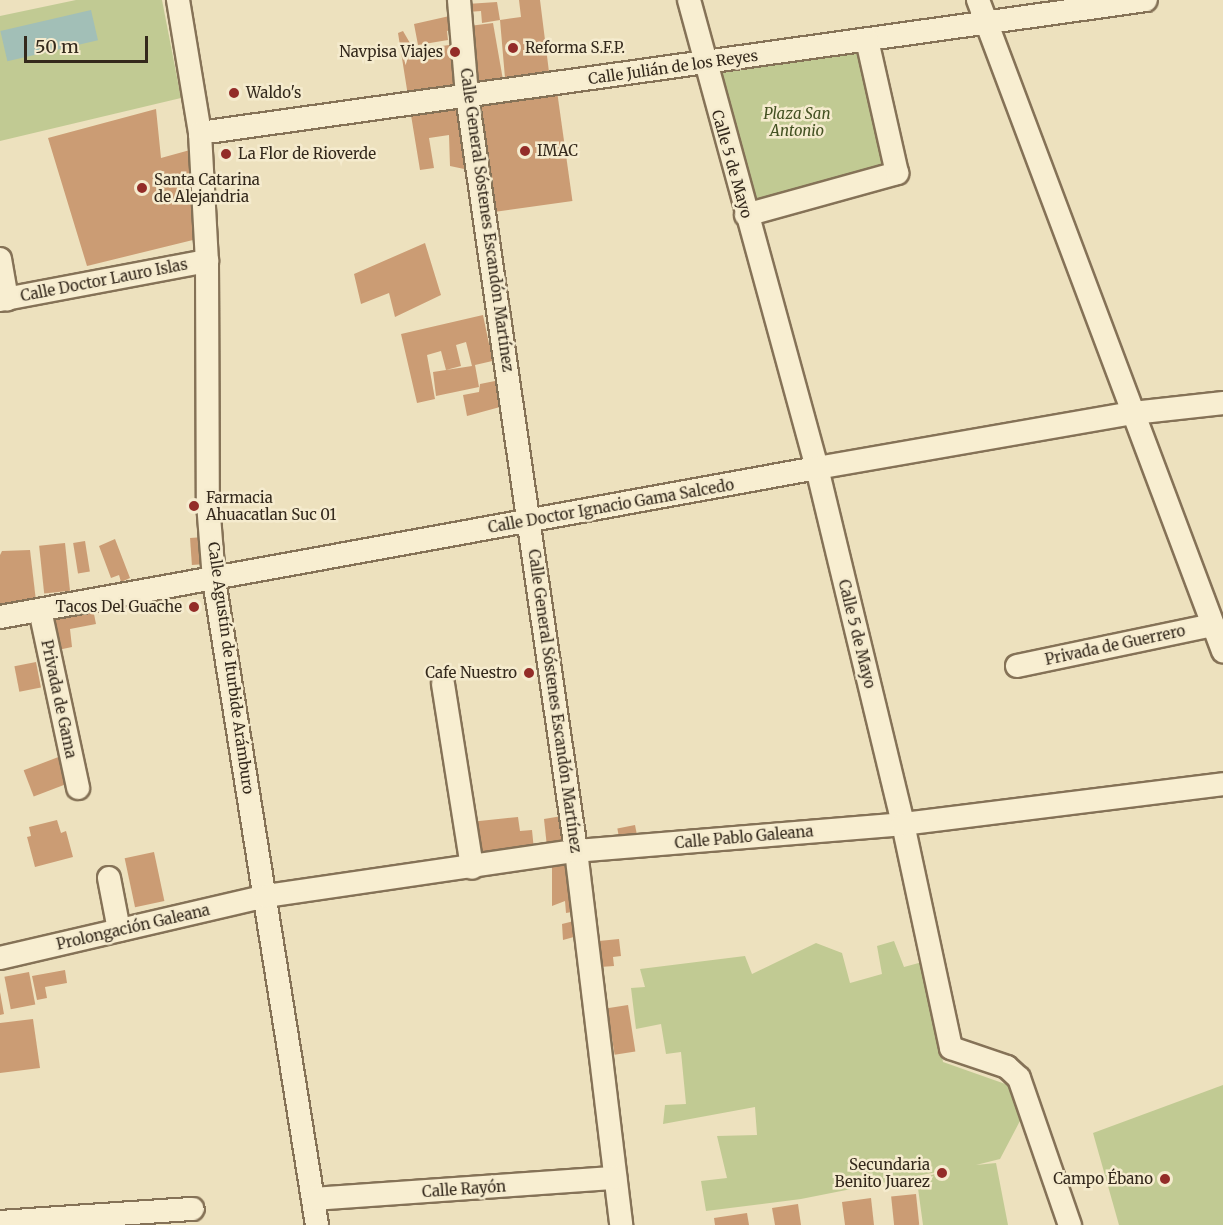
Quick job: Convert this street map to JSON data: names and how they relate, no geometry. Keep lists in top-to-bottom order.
{
  "streets": {
    "street": [
      "Calle Julián de los Reyes",
      "Calle 5 de Mayo",
      "Calle General Sóstenes Escandón Martínez",
      "Calle Doctor Lauro Islas",
      "Calle Doctor Ignacio Gama Salcedo",
      "Privada de Guerrero",
      "Calle Agustín de Iturbide Arámburo",
      "Privada de Gama",
      "Calle Pablo Galeana",
      "Prolongación Galeana",
      "Calle Rayón"
    ]
  },
  "crossings": [
    ["Calle Julián de los Reyes", "Calle 5 de Mayo"],
    ["Calle Julián de los Reyes", "Calle General Sóstenes Escandón Martínez"],
    ["Calle Julián de los Reyes", "Calle Agustín de Iturbide Arámburo"],
    ["Calle 5 de Mayo", "Calle Doctor Ignacio Gama Salcedo"],
    ["Calle 5 de Mayo", "Calle Pablo Galeana"],
    ["Calle General Sóstenes Escandón Martínez", "Calle Doctor Ignacio Gama Salcedo"],
    ["Calle General Sóstenes Escandón Martínez", "Calle Pablo Galeana"],
    ["Calle General Sóstenes Escandón Martínez", "Calle Rayón"],
    ["Calle Doctor Lauro Islas", "Calle Agustín de Iturbide Arámburo"],
    ["Calle Doctor Ignacio Gama Salcedo", "Calle Agustín de Iturbide Arámburo"],
    ["Calle Doctor Ignacio Gama Salcedo", "Privada de Gama"],
    ["Calle Agustín de Iturbide Arámburo", "Calle Pablo Galeana"],
    ["Calle Agustín de Iturbide Arámburo", "Prolongación Galeana"],
    ["Calle Agustín de Iturbide Arámburo", "Calle Rayón"],
    ["Calle Pablo Galeana", "Prolongación Galeana"]
  ],
  "parks": ["Plaza San Antonio"],
  "places": [
    "Reforma S.F.P.",
    "Navpisa Viajes",
    "Waldo's",
    "IMAC",
    "La Flor de Rioverde",
    "Santa Catarina de Alejandria",
    "Farmacia Ahuacatlan Suc 01",
    "Tacos Del Guache",
    "Cafe Nuestro",
    "Secundaria Benito Juarez",
    "Campo Ébano"
  ],
  "scale_bar": "50 m"
}
